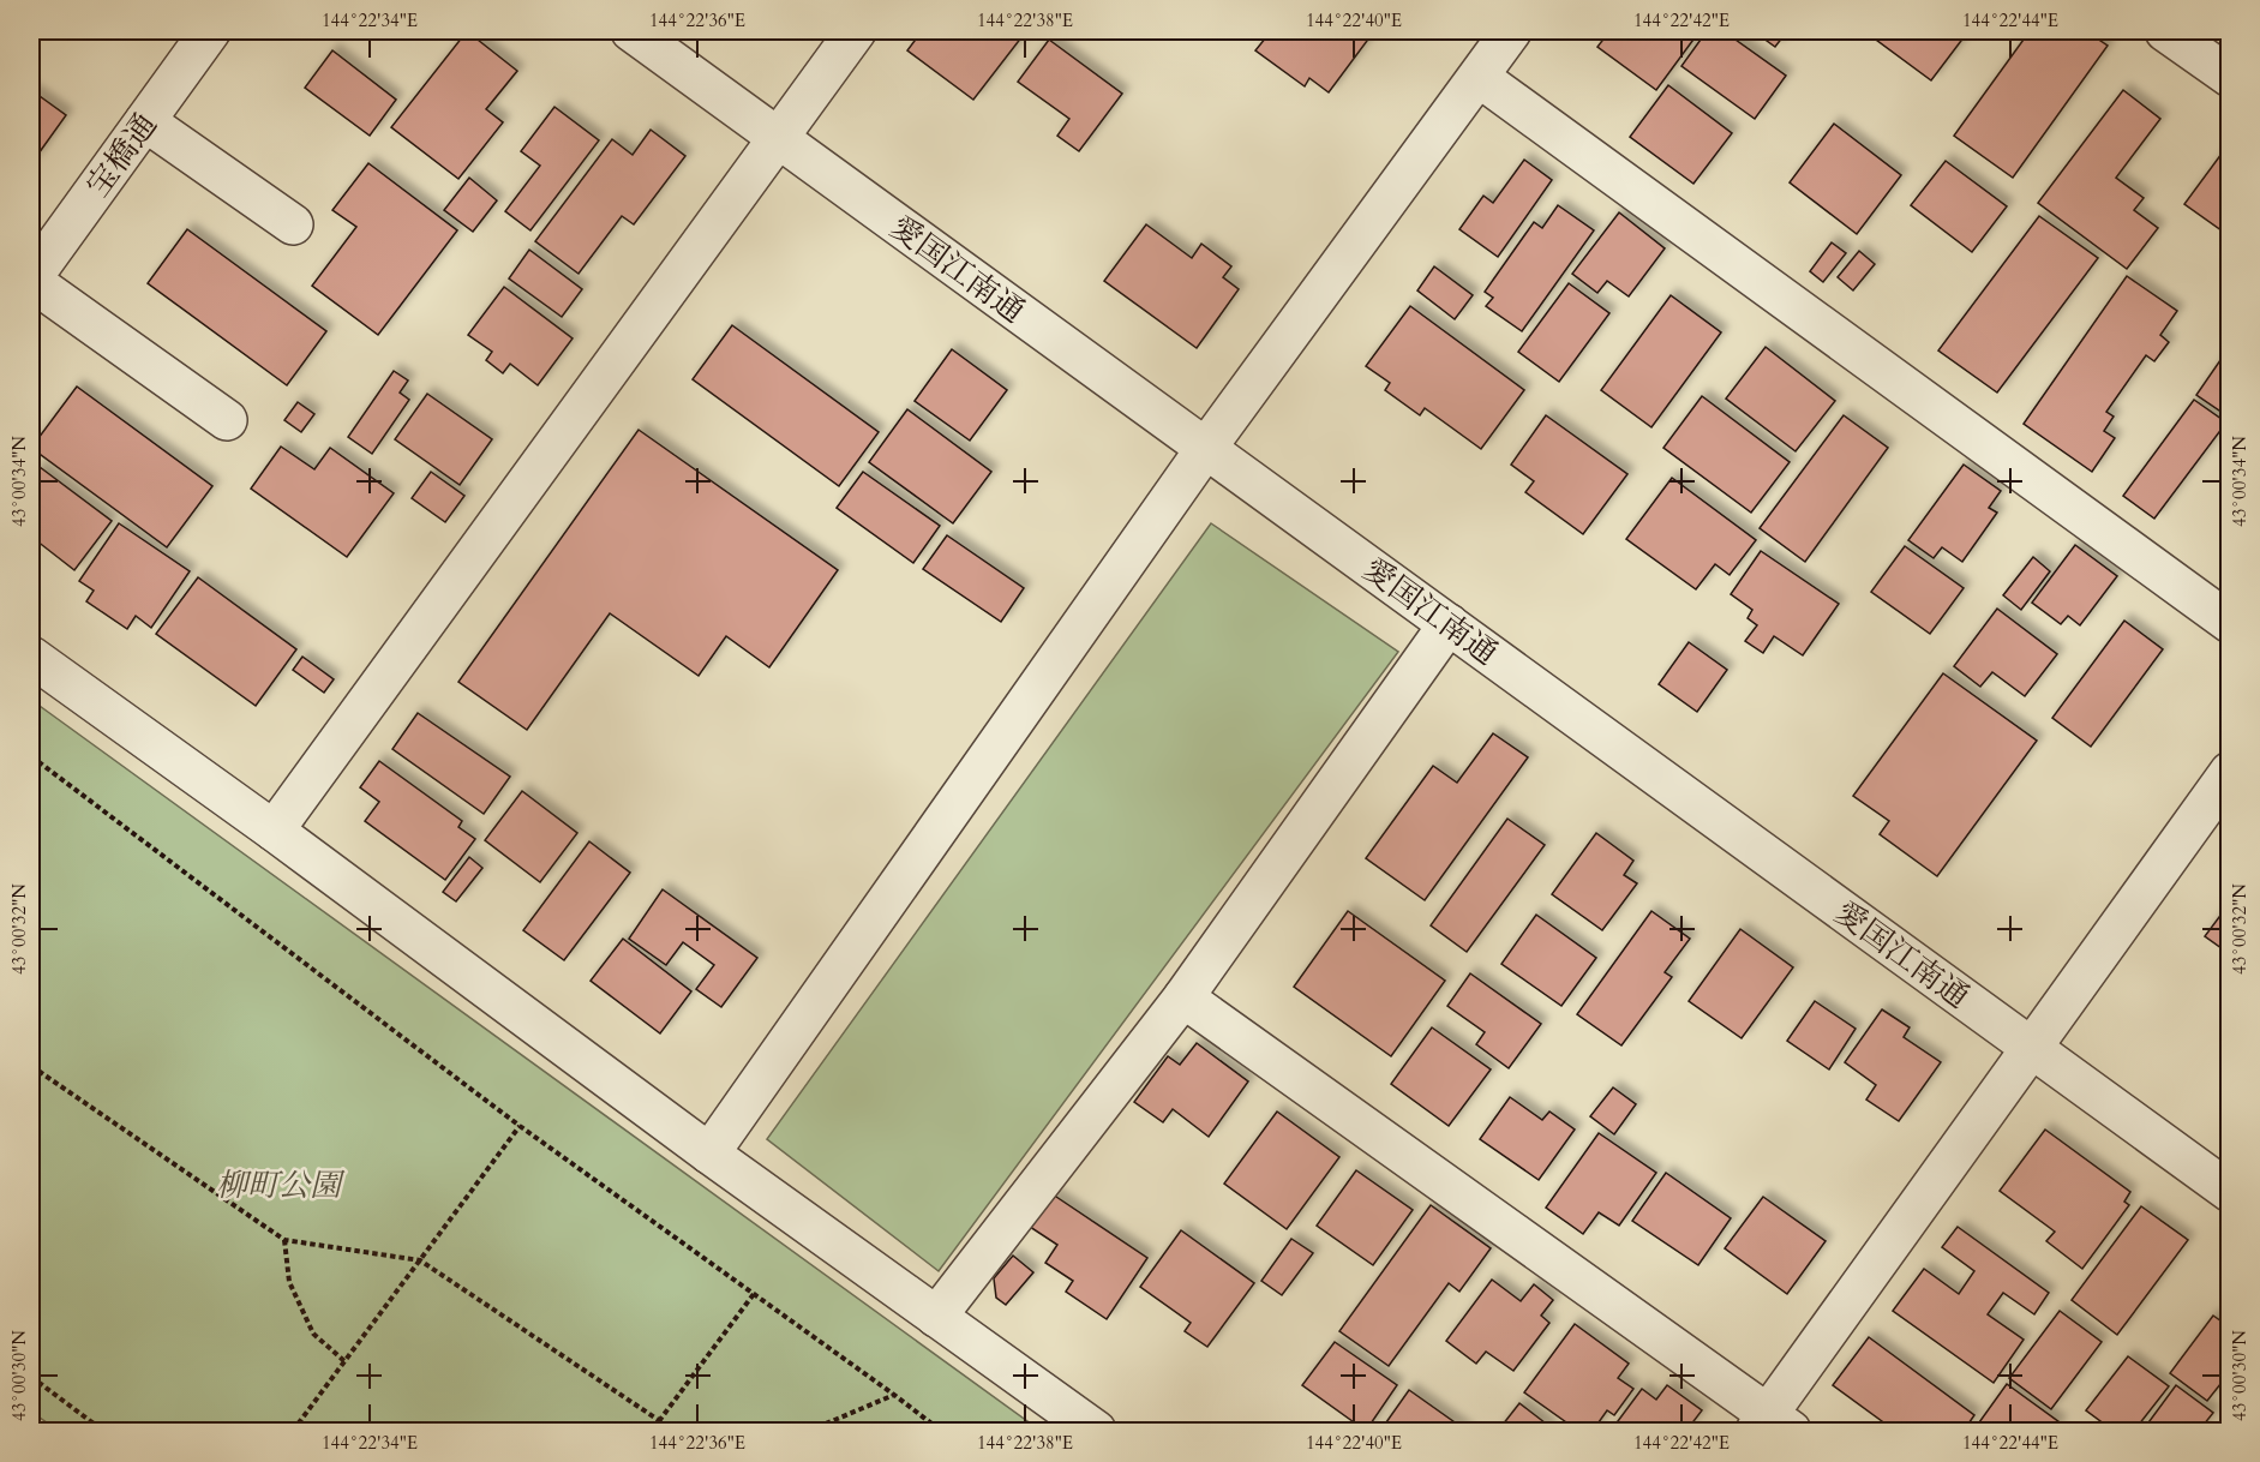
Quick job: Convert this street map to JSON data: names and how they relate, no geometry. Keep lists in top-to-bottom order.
{
  "streets": {
    "street": ["宝橋通", "愛国江南通"]
  },
  "parks": ["柳町公園"],
  "coordinates": [
    "144°22'34\"E",
    "144°22'36\"E",
    "144°22'38\"E",
    "144°22'40\"E",
    "144°22'42\"E",
    "144°22'44\"E",
    "43°00'34\"N",
    "43°00'32\"N",
    "43°00'30\"N"
  ]
}
